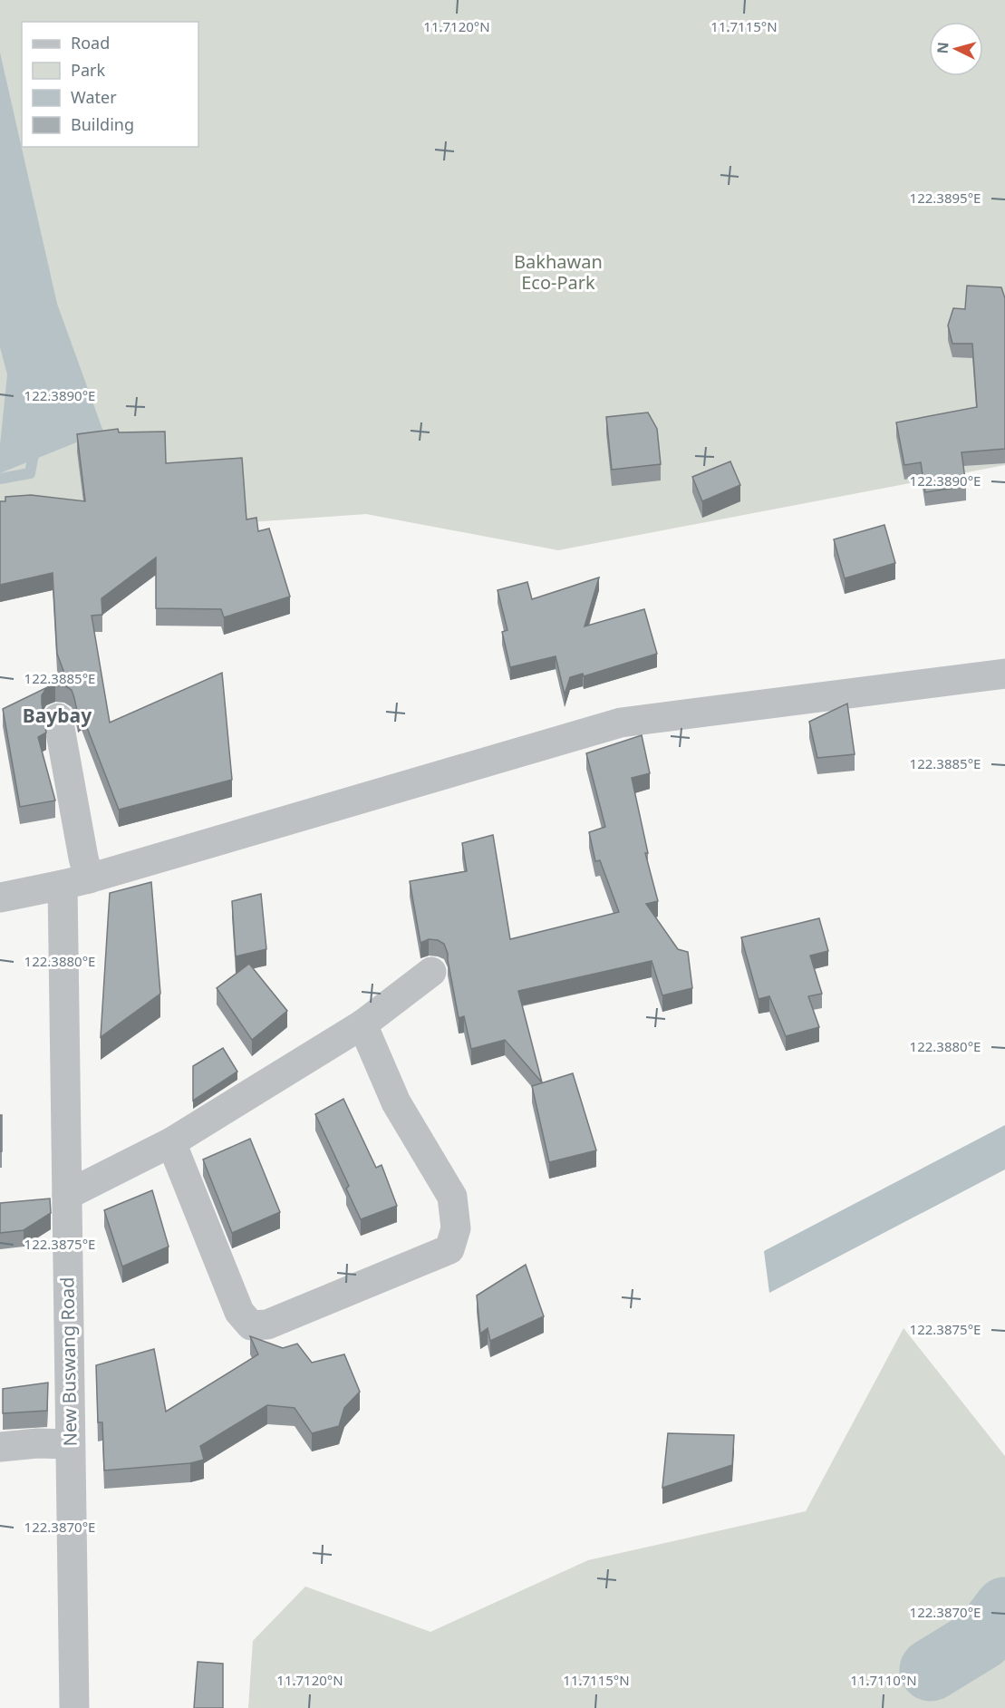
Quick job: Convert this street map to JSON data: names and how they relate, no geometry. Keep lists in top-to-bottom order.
{
  "streets": {
    "street": ["New Buswang Road"]
  },
  "districts": ["Baybay"],
  "parks": ["Bakhawan Eco-Park"],
  "legend": [
    "Road",
    "Park",
    "Water",
    "Building"
  ],
  "north": "left",
  "coordinates": [
    "11.7120°N",
    "11.7115°N",
    "122.3895°E",
    "122.3890°E",
    "122.3885°E",
    "122.3880°E",
    "122.3875°E",
    "122.3870°E",
    "11.7110°N"
  ]
}
